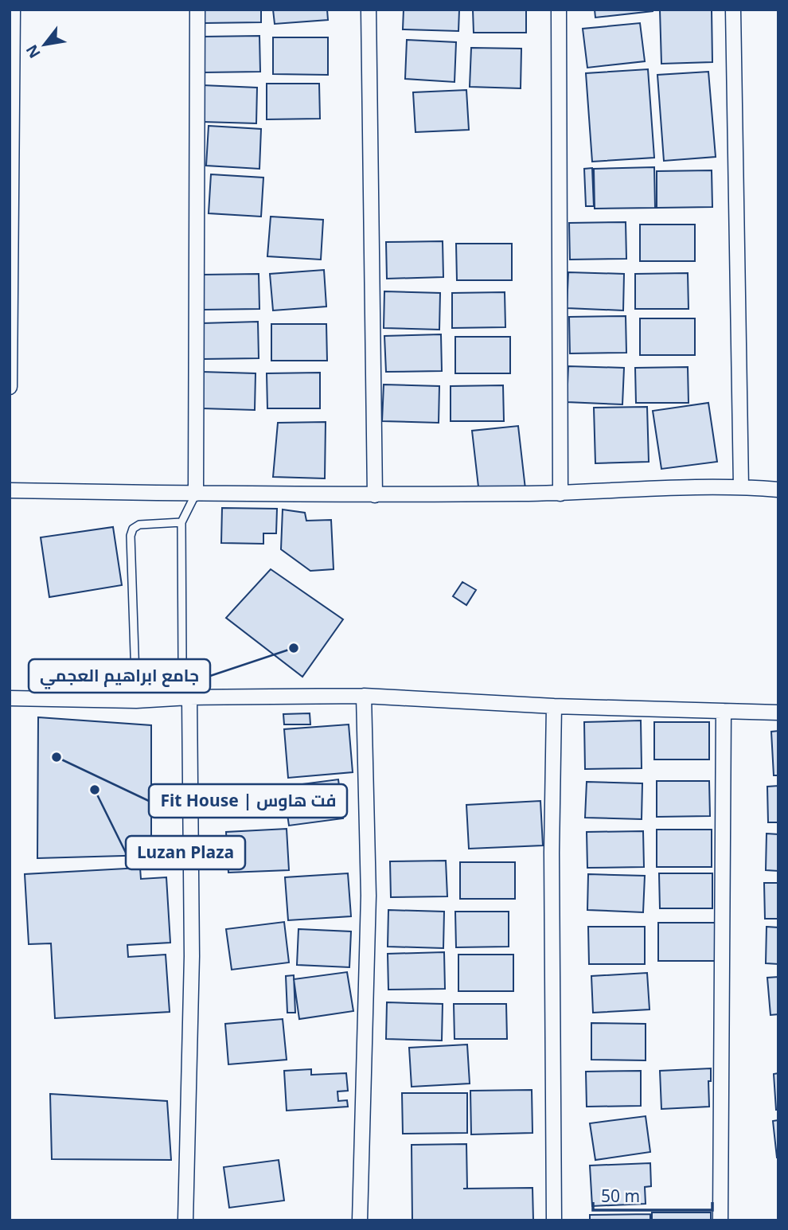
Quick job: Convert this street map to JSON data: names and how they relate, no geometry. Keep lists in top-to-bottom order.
{
  "places": ["جامع ابراهيم العجمي", "Fit House | فت هاوس", "Luzan Plaza"],
  "scale_bar": "50 m",
  "north": "bottom left"
}
